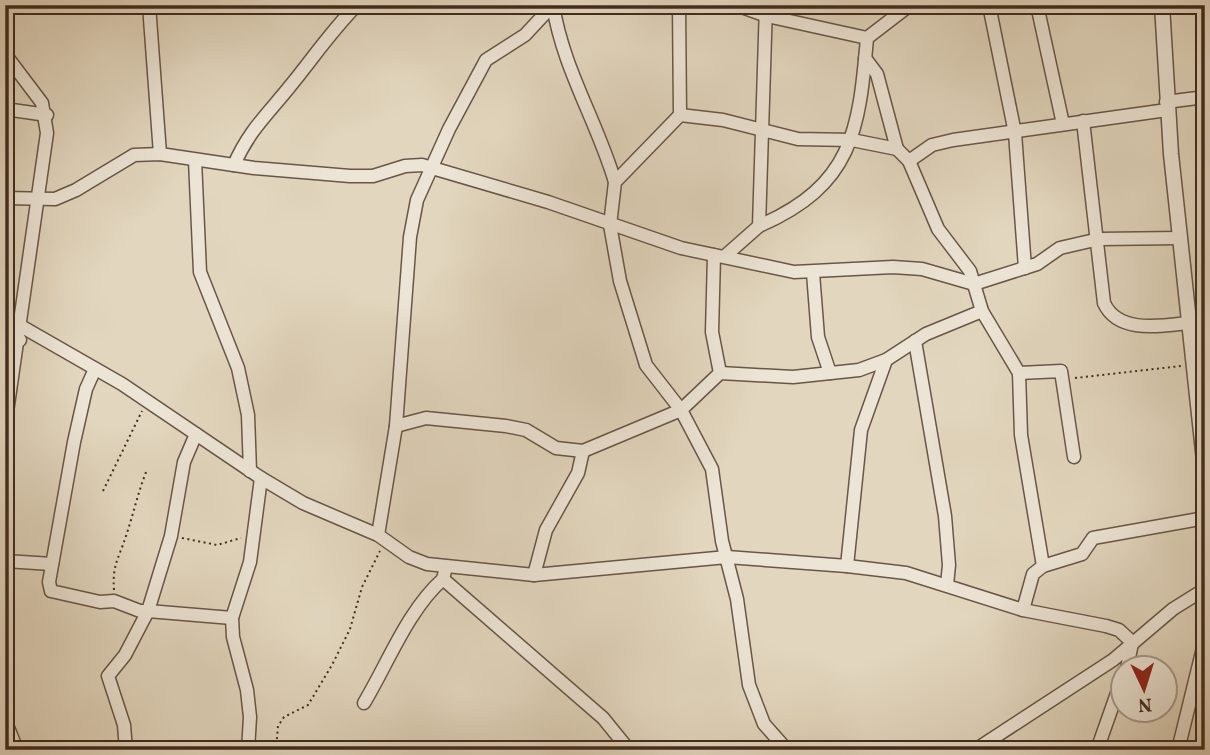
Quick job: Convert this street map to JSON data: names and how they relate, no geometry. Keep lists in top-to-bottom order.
{
  "north": "bottom"
}
